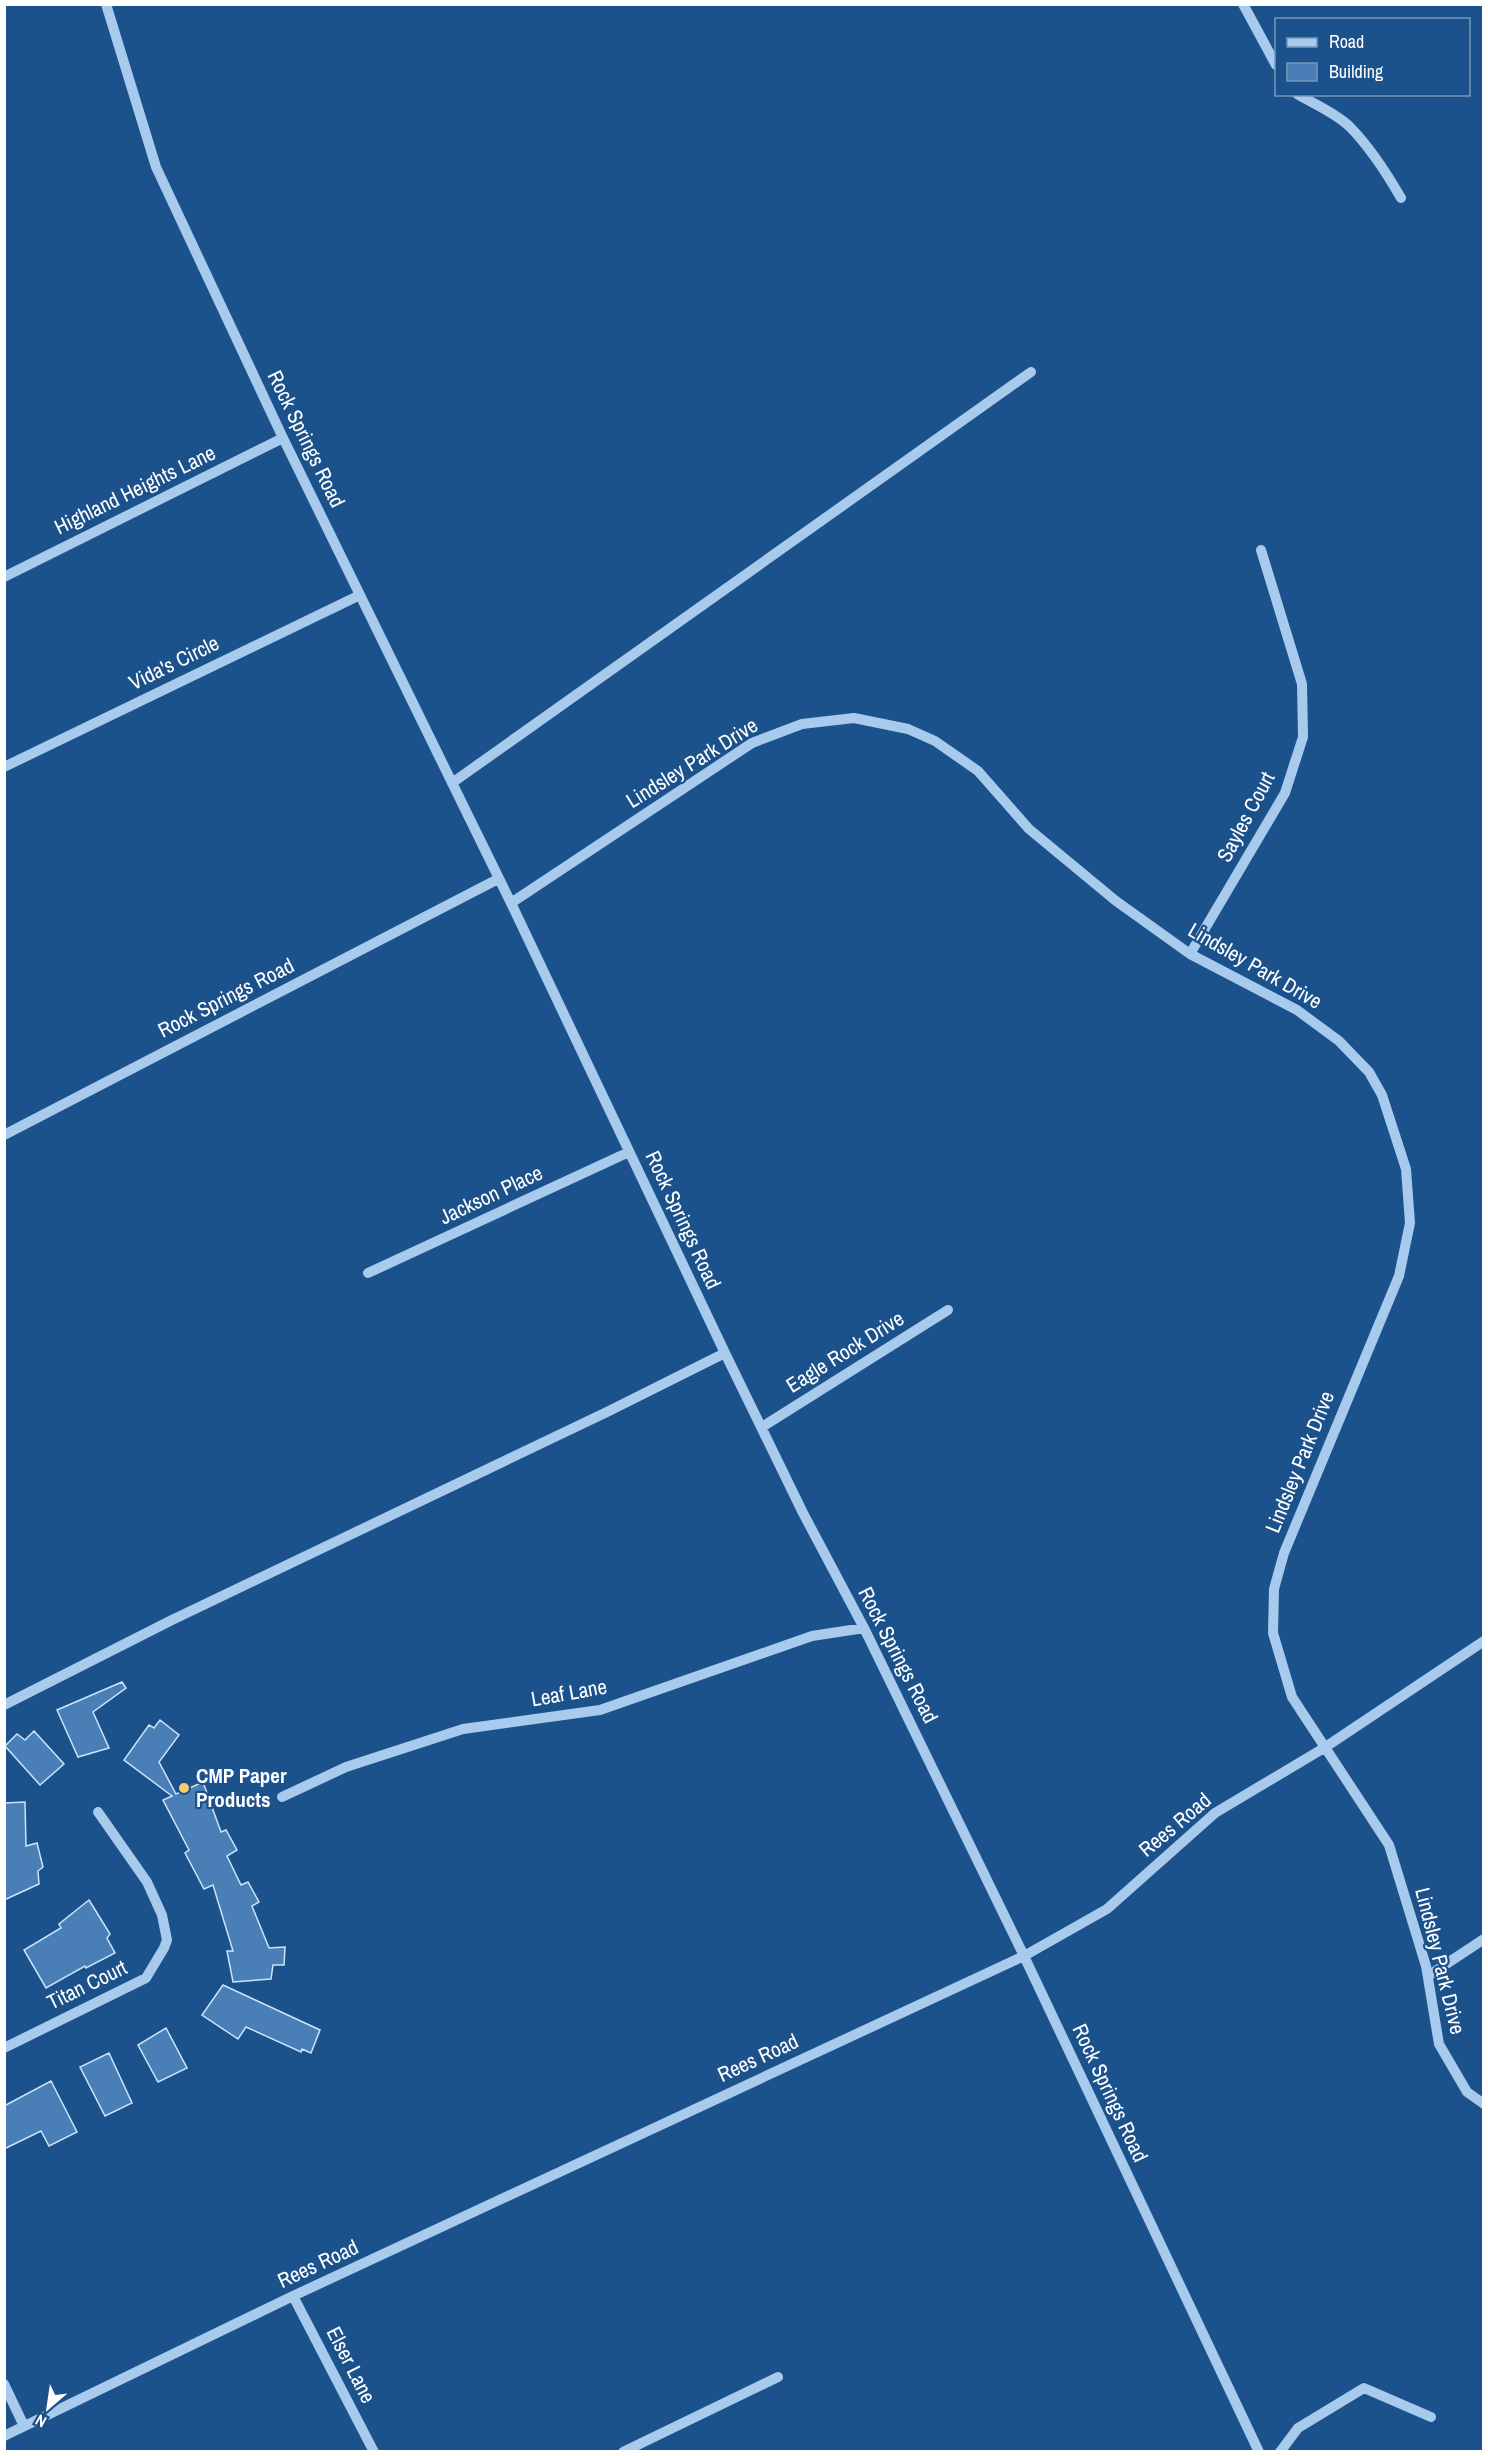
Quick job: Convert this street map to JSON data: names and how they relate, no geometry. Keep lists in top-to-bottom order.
{
  "streets": {
    "street": [
      "Rock Springs Road",
      "Highland Heights Lane",
      "Vida's Circle",
      "Lindsley Park Drive",
      "Sayles Court",
      "Jackson Place",
      "Eagle Rock Drive",
      "Leaf Lane",
      "Rees Road",
      "Titan Court",
      "Elser Lane"
    ]
  },
  "crossings": [
    ["Rock Springs Road", "Highland Heights Lane"],
    ["Rock Springs Road", "Vida's Circle"],
    ["Rock Springs Road", "Lindsley Park Drive"],
    ["Rock Springs Road", "Jackson Place"],
    ["Rock Springs Road", "Eagle Rock Drive"],
    ["Rock Springs Road", "Leaf Lane"],
    ["Rock Springs Road", "Rees Road"],
    ["Lindsley Park Drive", "Sayles Court"],
    ["Lindsley Park Drive", "Rees Road"],
    ["Rees Road", "Elser Lane"]
  ],
  "places": ["CMP Paper Products"],
  "legend": ["Road", "Building"],
  "north": "bottom left"
}
